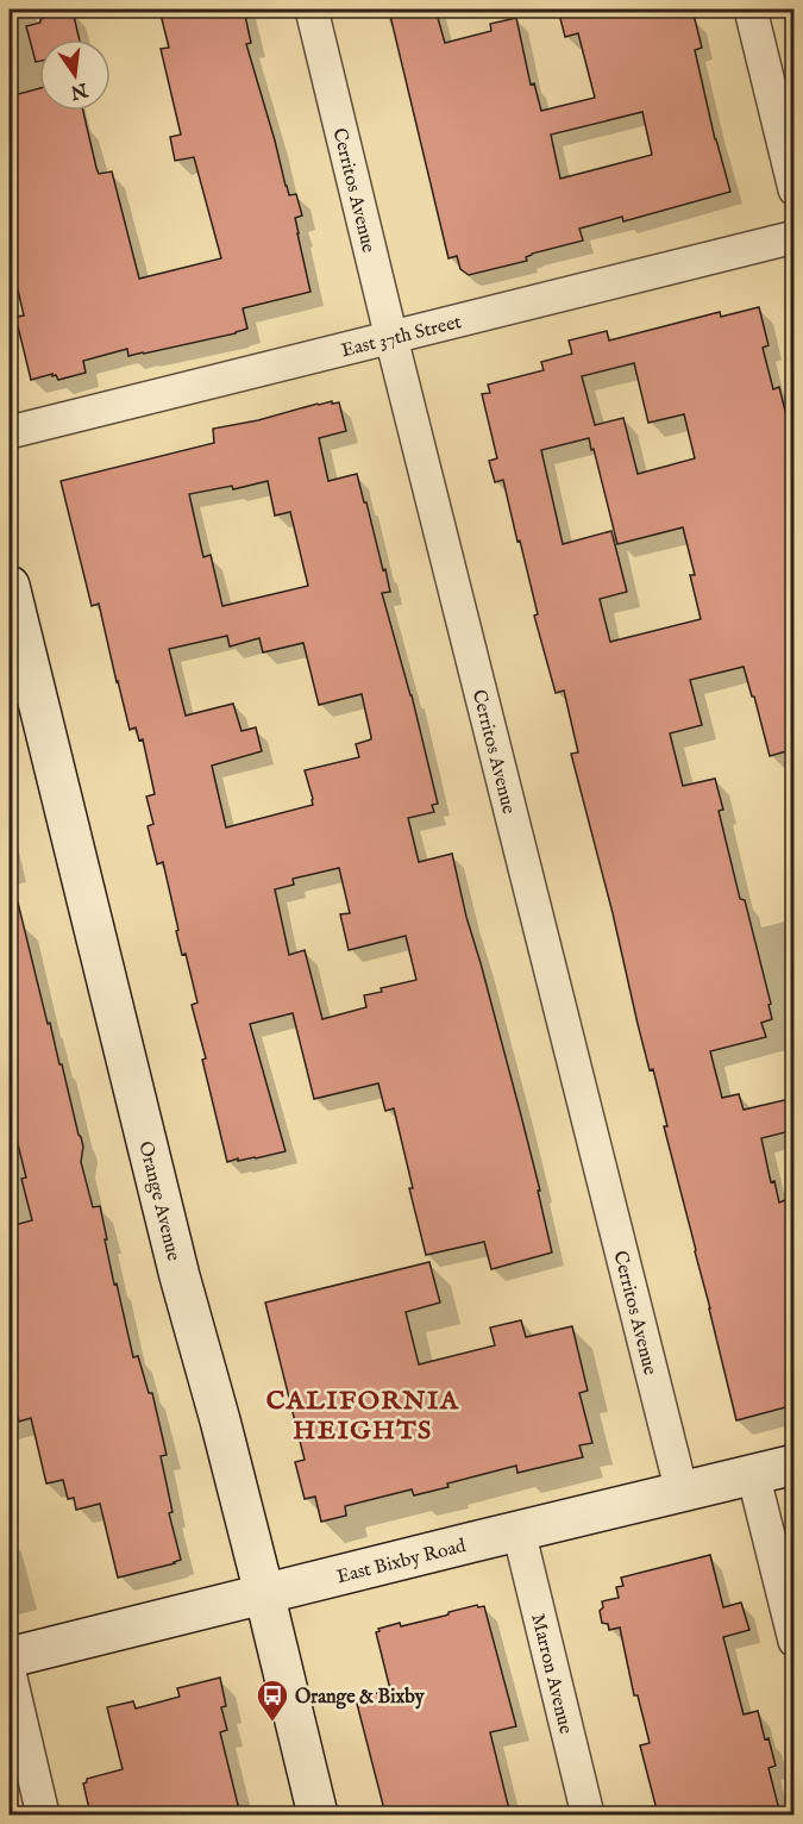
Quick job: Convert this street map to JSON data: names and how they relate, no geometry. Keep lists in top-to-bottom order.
{
  "streets": {
    "street": [
      "Cerritos Avenue",
      "East 37th Street",
      "Orange Avenue",
      "East Bixby Road",
      "Marron Avenue"
    ]
  },
  "crossings": [
    ["Cerritos Avenue", "East 37th Street"],
    ["Cerritos Avenue", "East Bixby Road"],
    ["Orange Avenue", "East Bixby Road"],
    ["East Bixby Road", "Marron Avenue"]
  ],
  "districts": ["CALIFORNIA HEIGHTS"],
  "places": {
    "bus stop": ["Orange & Bixby"]
  },
  "north": "bottom"
}
